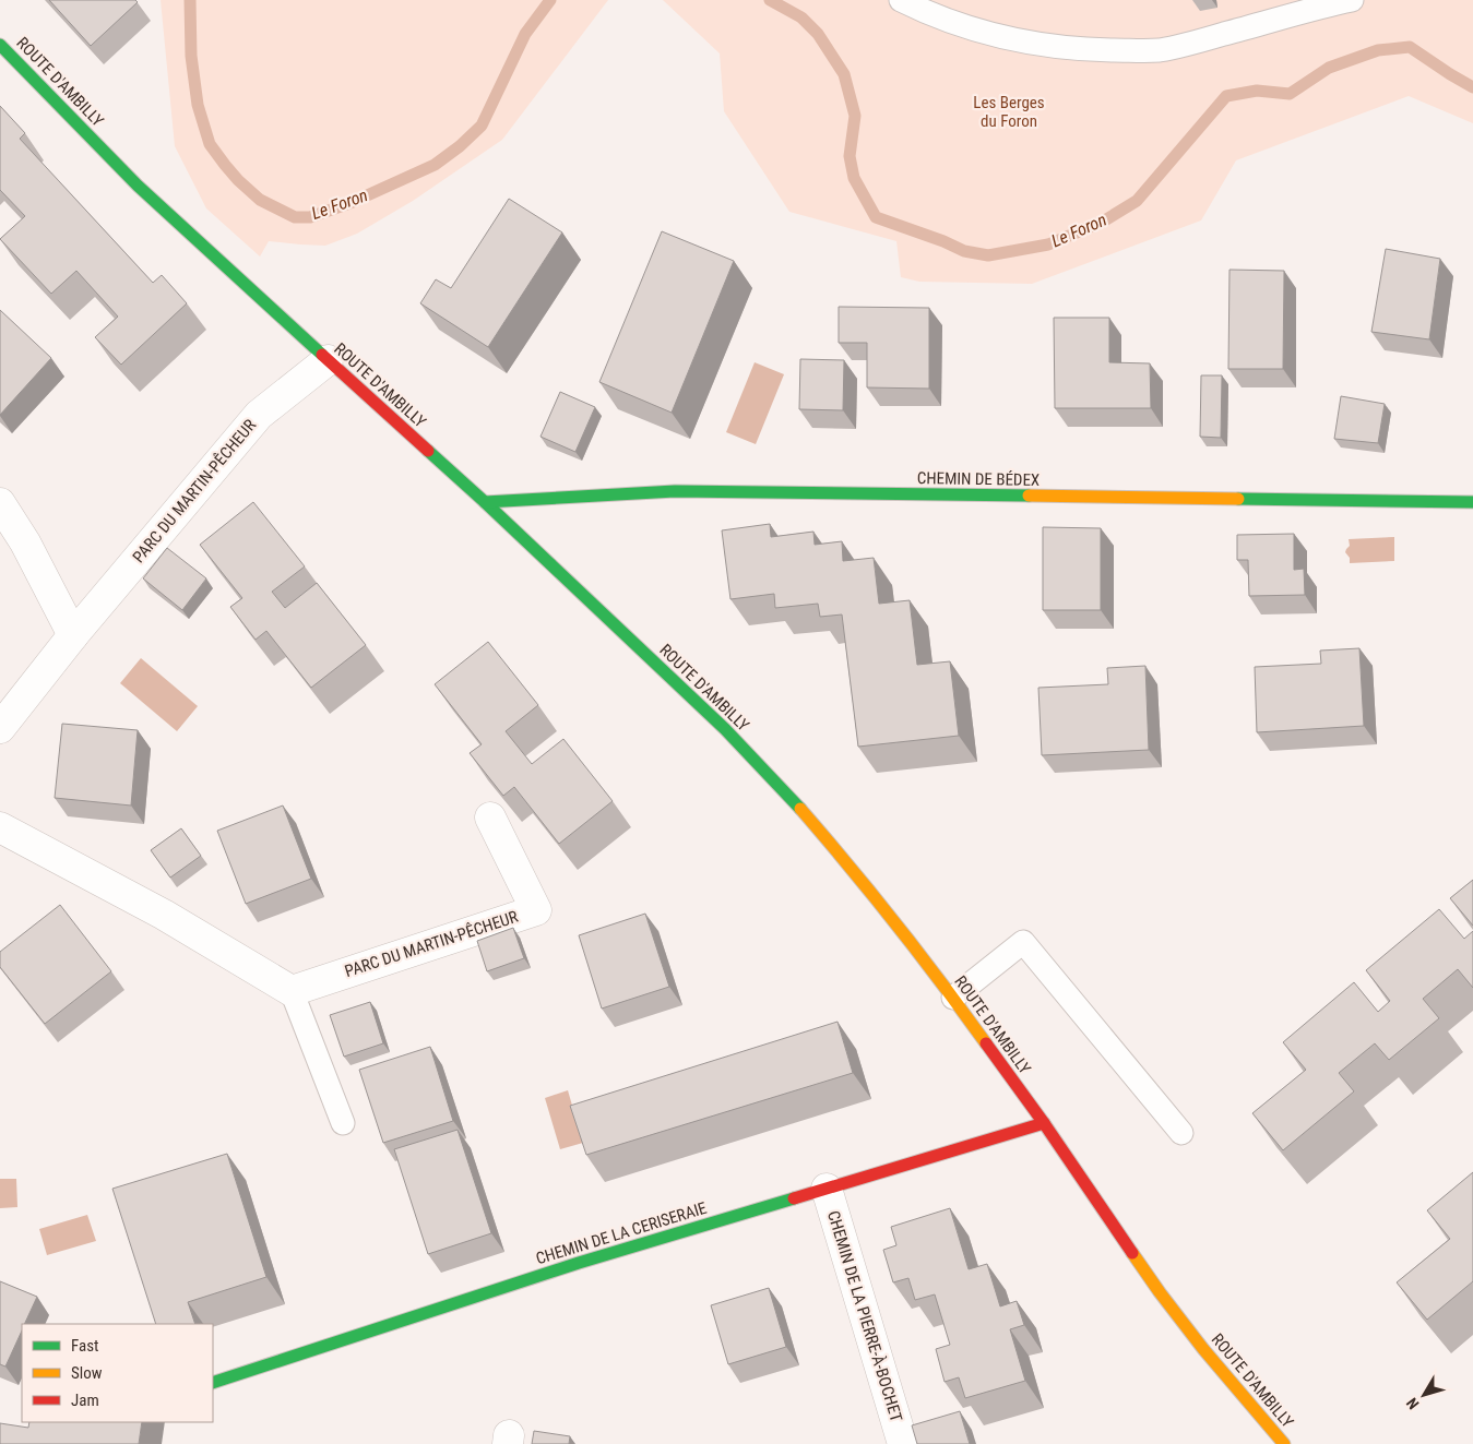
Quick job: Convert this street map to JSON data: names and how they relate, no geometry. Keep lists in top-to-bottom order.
{
  "streets": {
    "street": [
      "ROUTE D'AMBILLY",
      "CHEMIN DE BÉDEX",
      "PARC DU MARTIN-PÊCHEUR",
      "CHEMIN DE LA CERISERAIE",
      "CHEMIN DE LA PIERRE-À-BOCHET"
    ]
  },
  "crossings": [
    ["ROUTE D'AMBILLY", "CHEMIN DE BÉDEX"],
    ["ROUTE D'AMBILLY", "PARC DU MARTIN-PÊCHEUR"],
    ["ROUTE D'AMBILLY", "CHEMIN DE LA CERISERAIE"],
    ["CHEMIN DE LA CERISERAIE", "CHEMIN DE LA PIERRE-À-BOCHET"]
  ],
  "water": ["Le Foron"],
  "parks": ["Les Berges du Foron"],
  "legend": ["Fast", "Slow", "Jam"],
  "north": "bottom left"
}
